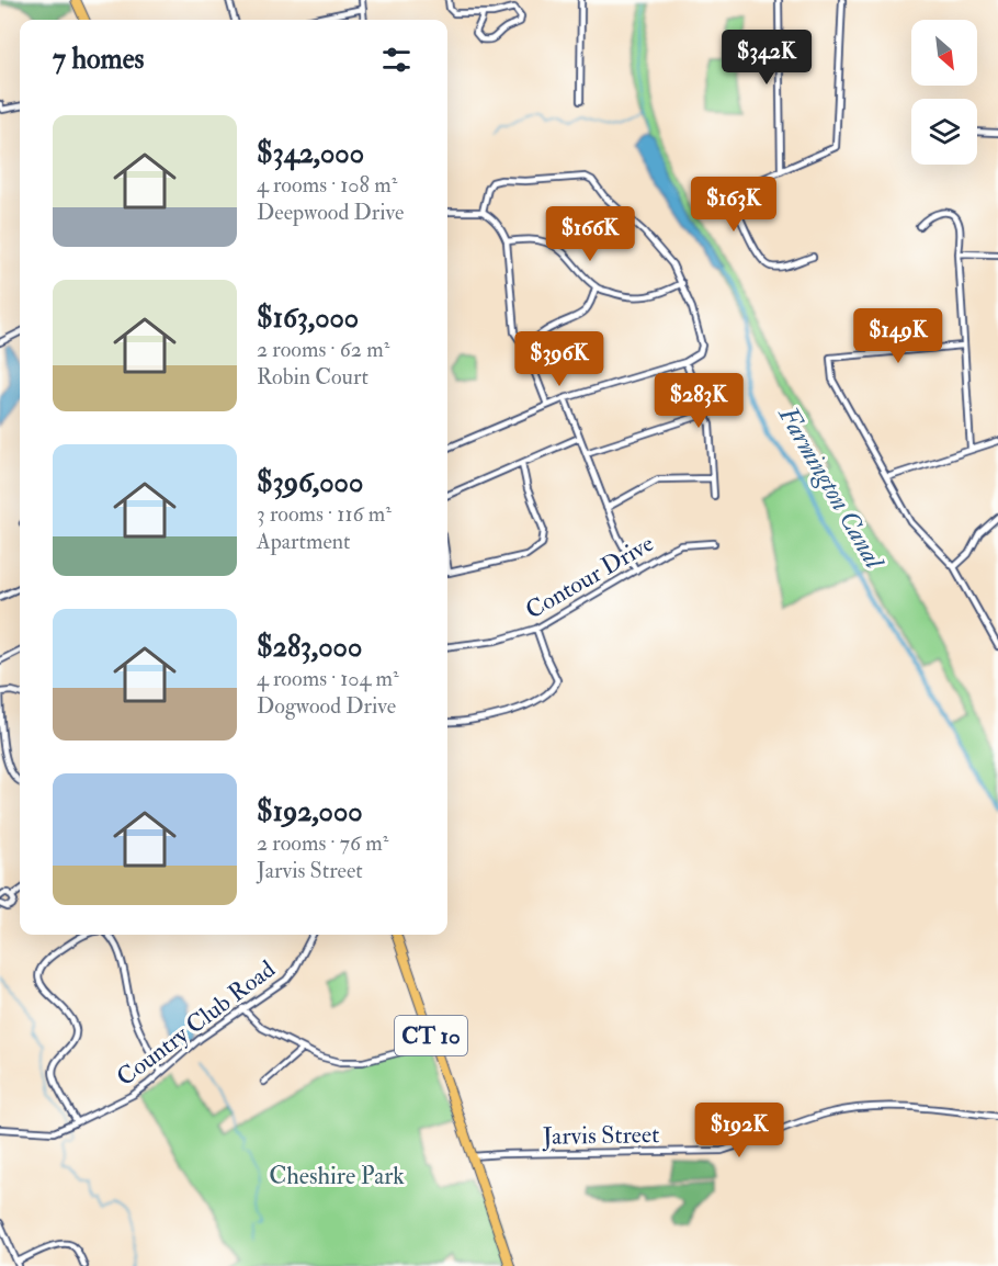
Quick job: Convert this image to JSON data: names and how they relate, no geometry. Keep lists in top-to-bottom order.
{
  "streets": {
    "highway": ["CT 10"],
    "street": ["Contour Drive", "Country Club Road", "Jarvis Street"]
  },
  "crossings": [
    ["CT 10", "Jarvis Street"]
  ],
  "water": ["Farmington Canal"],
  "parks": ["Cheshire Park"],
  "north": "bottom right",
  "page": {
    "heading": "7 homes",
    "price": [
      "$342K",
      "$163K",
      "$166K",
      "$149K",
      "$396K",
      "$283K",
      "$192K"
    ],
    "list": [
      {
        "name": "$342,000",
        "note": "4 rooms · 108 m² · Deepwood Drive"
      },
      {
        "name": "$163,000",
        "note": "2 rooms · 62 m² · Robin Court"
      },
      {
        "name": "$396,000",
        "note": "3 rooms · 116 m² · Apartment"
      },
      {
        "name": "$283,000",
        "note": "4 rooms · 104 m² · Dogwood Drive"
      },
      {
        "name": "$192,000",
        "note": "2 rooms · 76 m² · Jarvis Street"
      }
    ]
  }
}
